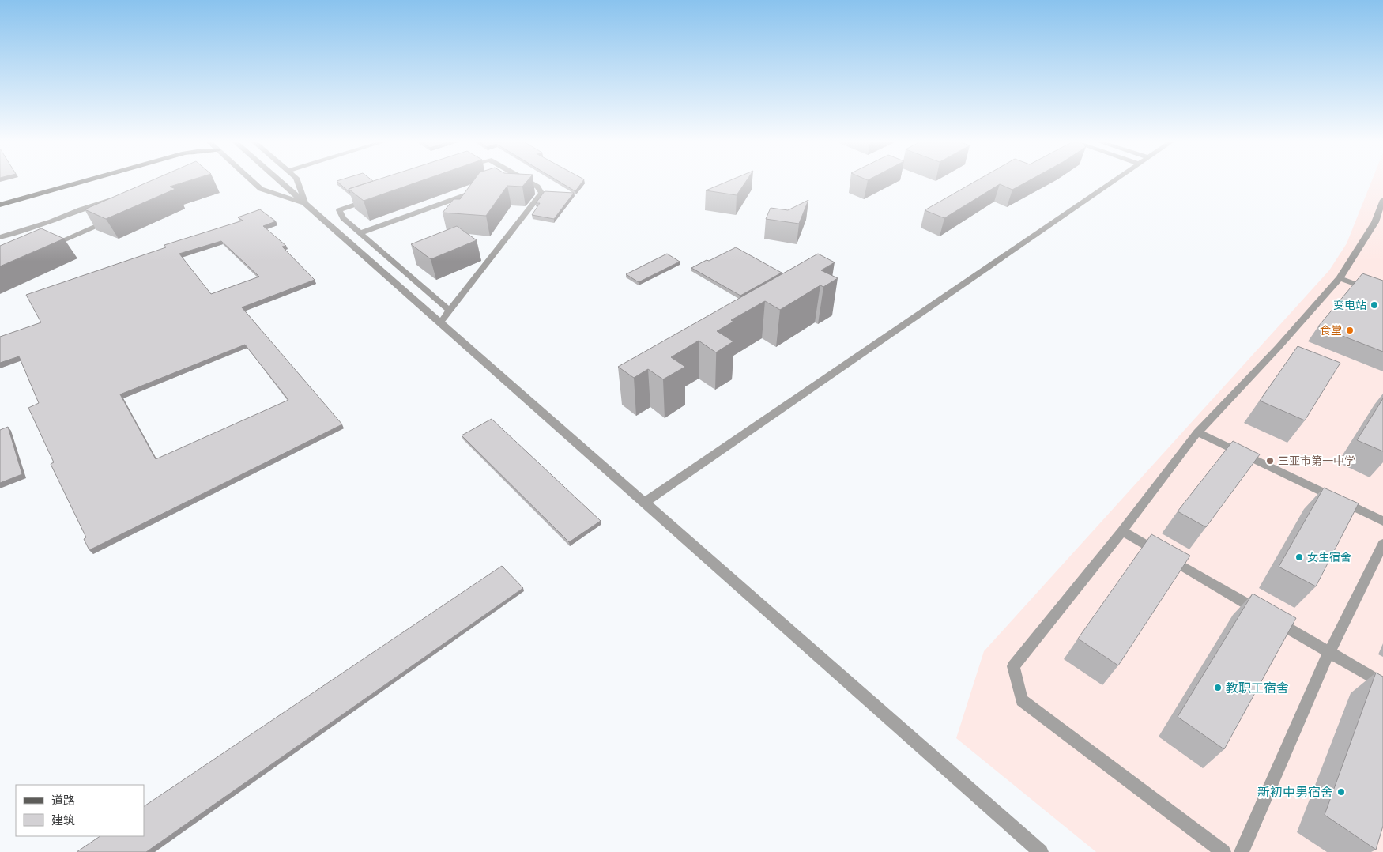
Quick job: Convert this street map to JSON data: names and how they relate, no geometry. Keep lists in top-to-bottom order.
{
  "places": [
    "变电站",
    "食堂",
    "三亚市第一中学",
    "女生宿舍",
    "教职工宿舍",
    "新初中男宿舍"
  ],
  "legend": ["道路", "建筑"]
}
